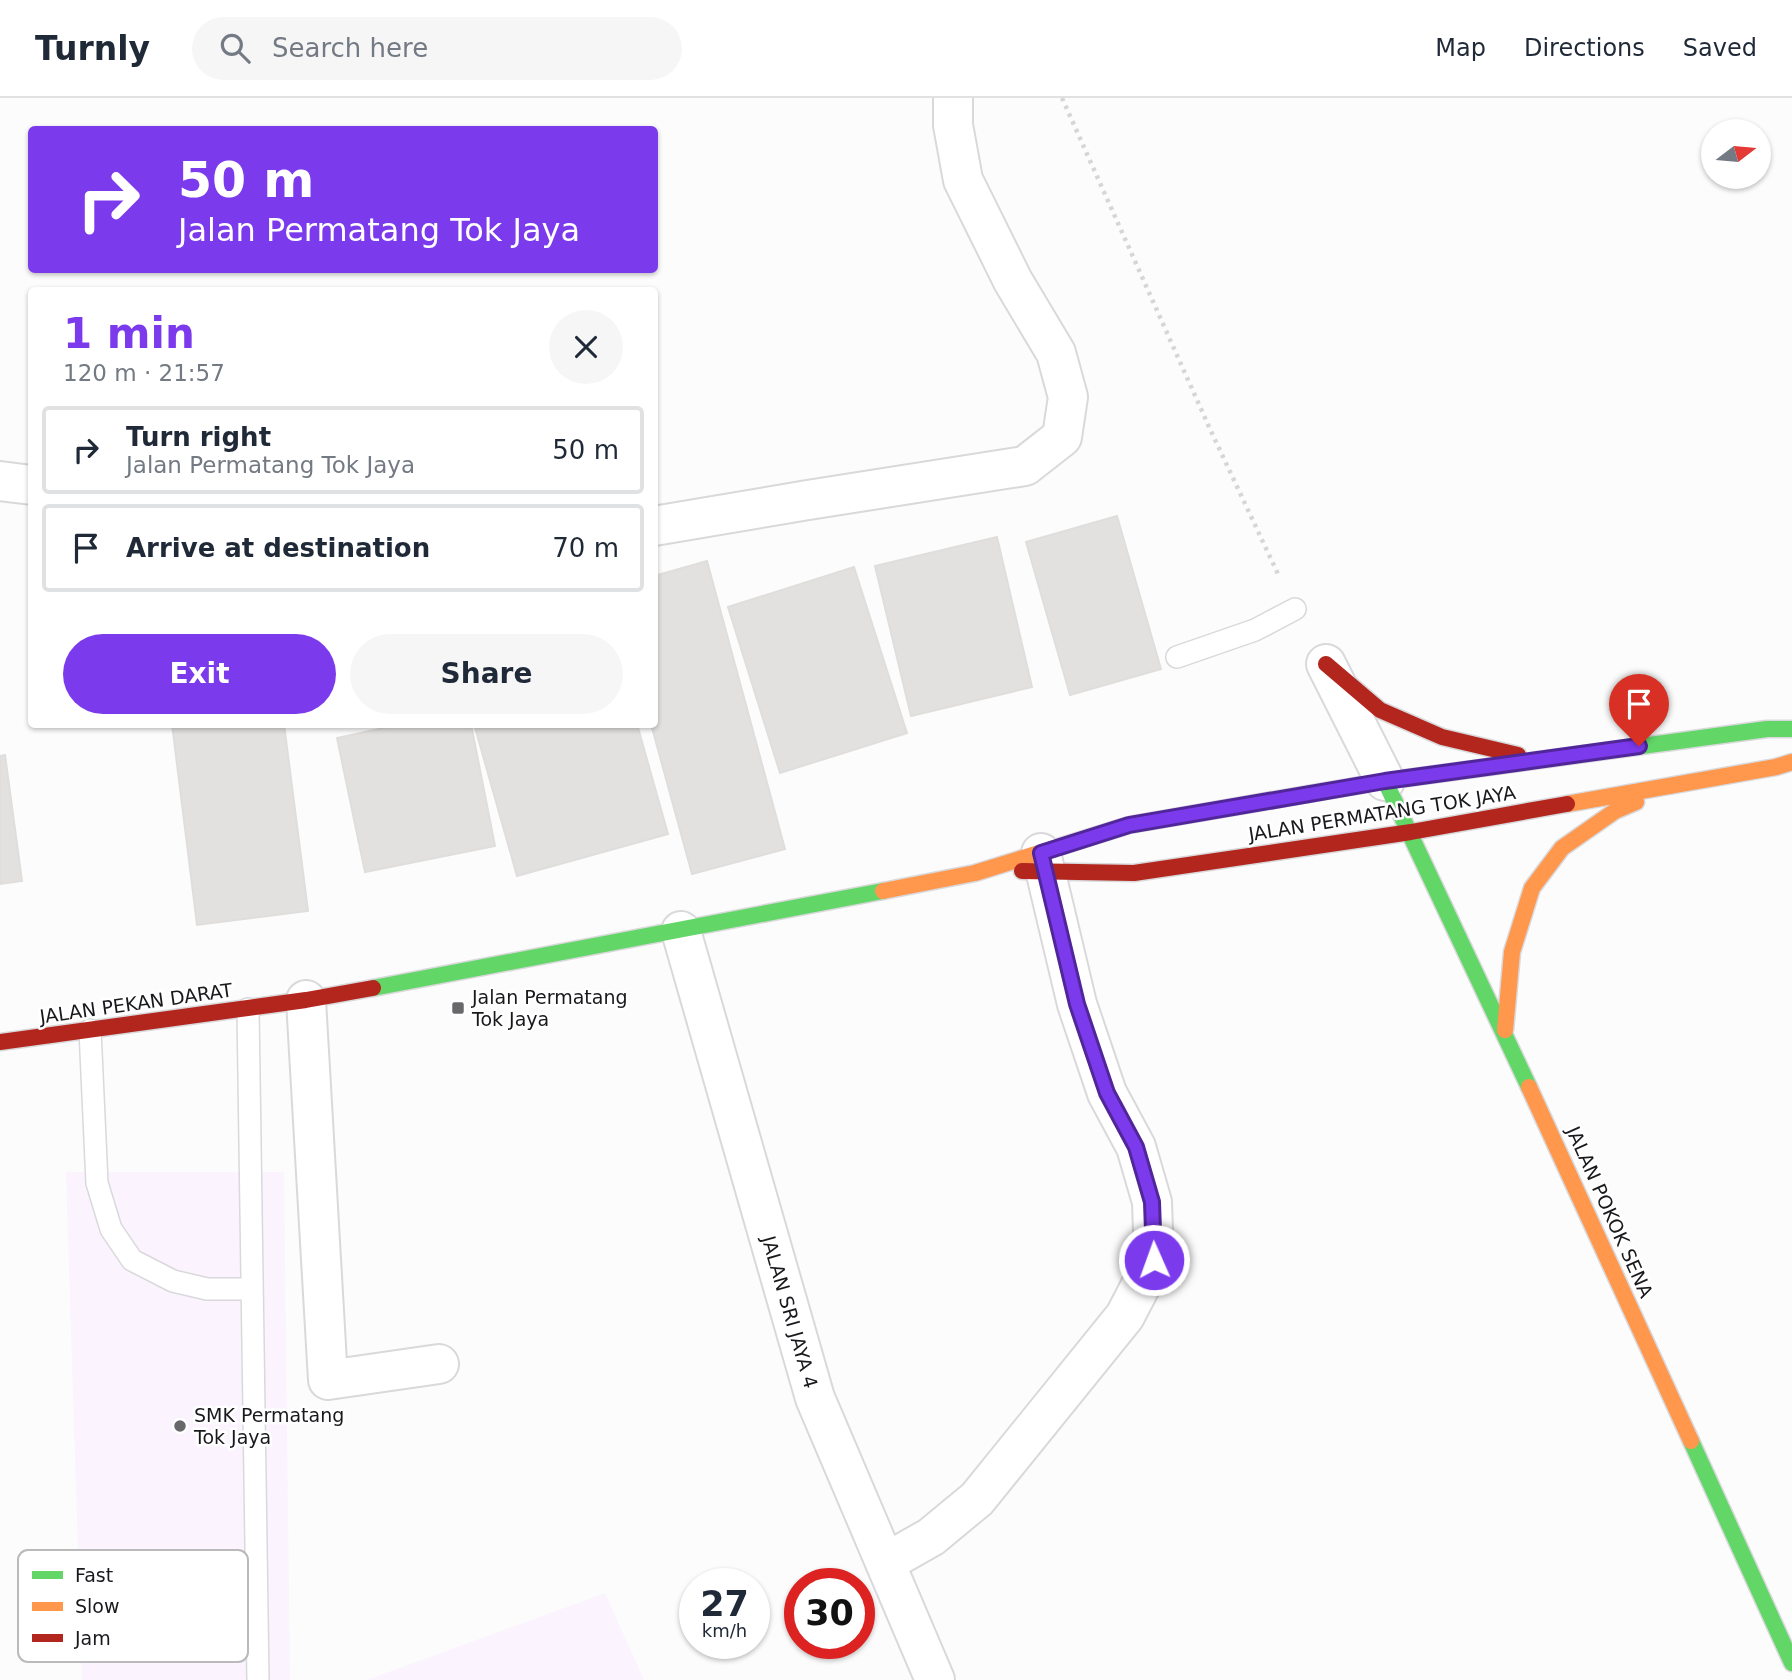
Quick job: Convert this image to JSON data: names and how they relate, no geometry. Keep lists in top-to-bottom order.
{
  "streets": {
    "main road": ["JALAN PERMATANG TOK JAYA", "JALAN PEKAN DARAT", "JALAN POKOK SENA"],
    "street": ["JALAN SRI JAYA 4"]
  },
  "crossings": [
    ["JALAN PERMATANG TOK JAYA", "JALAN PEKAN DARAT"],
    ["JALAN PERMATANG TOK JAYA", "JALAN POKOK SENA"],
    ["JALAN PERMATANG TOK JAYA", "JALAN SRI JAYA 4"]
  ],
  "places": {
    "transit": ["Jalan Permatang Tok Jaya"],
    "other": ["SMK Permatang Tok Jaya"]
  },
  "legend": ["Fast", "Slow", "Jam"],
  "north": "right",
  "page": {
    "header": "Turnly",
    "search": "Search here",
    "nav": ["Map", "Directions", "Saved"],
    "turn": ["50 m", "Jalan Permatang Tok Jaya"],
    "heading": ["1 min", "120 m · 21:57"],
    "list": [
      {
        "name": "Turn right",
        "note": "Jalan Permatang Tok Jaya",
        "value": "50 m"
      },
      {
        "name": "Arrive at destination",
        "value": "70 m"
      }
    ],
    "buttons": ["Exit", "Share"],
    "speed": "27 km/h",
    "limit": "30"
  }
}
